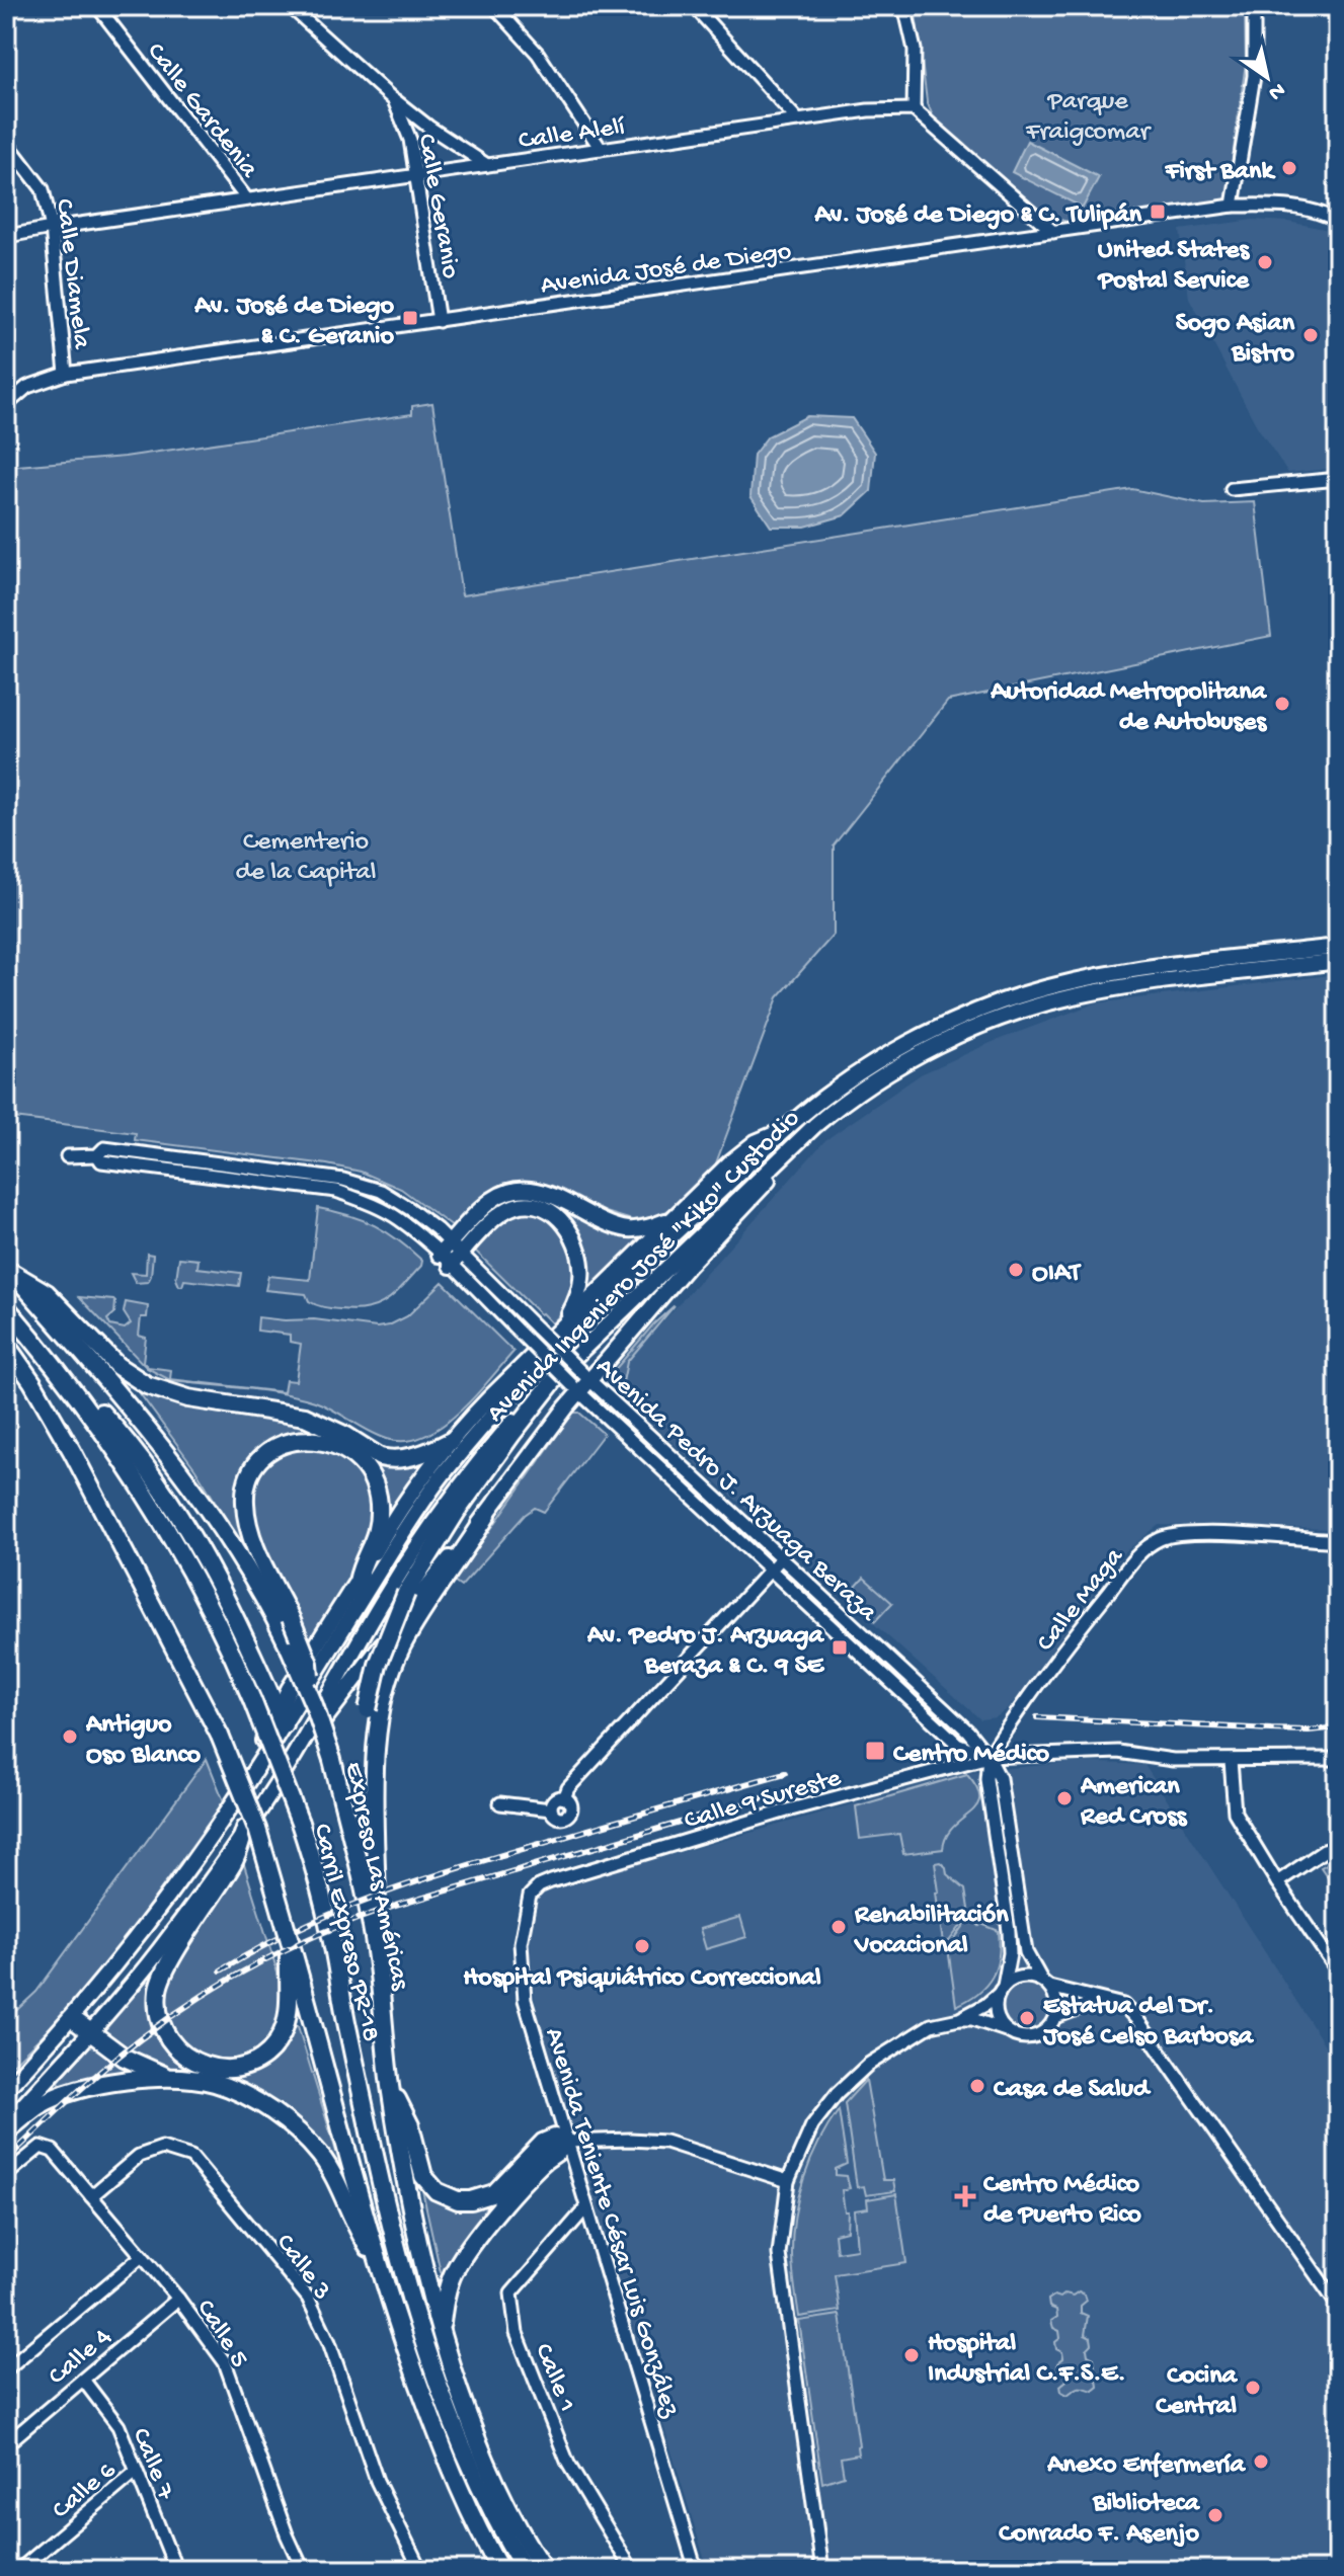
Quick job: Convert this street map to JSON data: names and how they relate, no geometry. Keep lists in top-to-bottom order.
{
  "streets": {
    "highway": ["Expreso Las Américas", "Carril Expreso PR-18"],
    "main road": ["Avenida Ingeniero José \"Kiko\" Custodio"],
    "street": [
      "Calle Gardenia",
      "Calle Alelí",
      "Calle Geranio",
      "Avenida José de Diego",
      "Calle Diamela",
      "Avenida Pedro J. Arzuaga Beraza",
      "Calle Maga",
      "Calle 9 Sureste",
      "Avenida Teniente César Luis González",
      "Calle 3",
      "Calle 5",
      "Calle 4",
      "Calle 1",
      "Calle 7",
      "Calle 6"
    ]
  },
  "crossings": [
    ["Calle Gardenia", "Calle Alelí"],
    ["Calle Alelí", "Calle Geranio"],
    ["Calle Alelí", "Calle Diamela"],
    ["Calle Geranio", "Avenida José de Diego"],
    ["Avenida José de Diego", "Calle Diamela"],
    ["Avenida Pedro J. Arzuaga Beraza", "Calle Maga"],
    ["Avenida Pedro J. Arzuaga Beraza", "Calle 9 Sureste"],
    ["Calle Maga", "Calle 9 Sureste"],
    ["Calle 9 Sureste", "Avenida Teniente César Luis González"],
    ["Avenida Teniente César Luis González", "Calle 1"],
    ["Calle 3", "Calle 5"],
    ["Calle 5", "Calle 4"],
    ["Calle 4", "Calle 7"],
    ["Calle 7", "Calle 6"]
  ],
  "parks": ["Parque Fraigcomar", "Cementerio de la Capital"],
  "places": {
    "other": [
      "First Bank",
      "United States Postal Service",
      "Sogo Asian Bistro",
      "Autoridad Metropolitana de Autobuses",
      "OIAT",
      "Antiguo Oso Blanco",
      "American Red Cross",
      "Rehabilitación Vocacional",
      "Hospital Psiquiátrico Correccional",
      "Estatua del Dr. José Celso Barbosa",
      "Casa de Salud",
      "Hospital Industrial C.F.S.E.",
      "Cocina Central",
      "Anexo Enfermería",
      "Biblioteca Conrado F. Asenjo"
    ],
    "transit": [
      "Av. José de Diego & C. Tulipán",
      "Av. José de Diego & C. Geranio",
      "Av. Pedro J. Arzuaga Beraza & C. 9 SE",
      "Centro Médico"
    ],
    "health": ["Centro Médico de Puerto Rico"]
  },
  "north": "bottom right"
}
